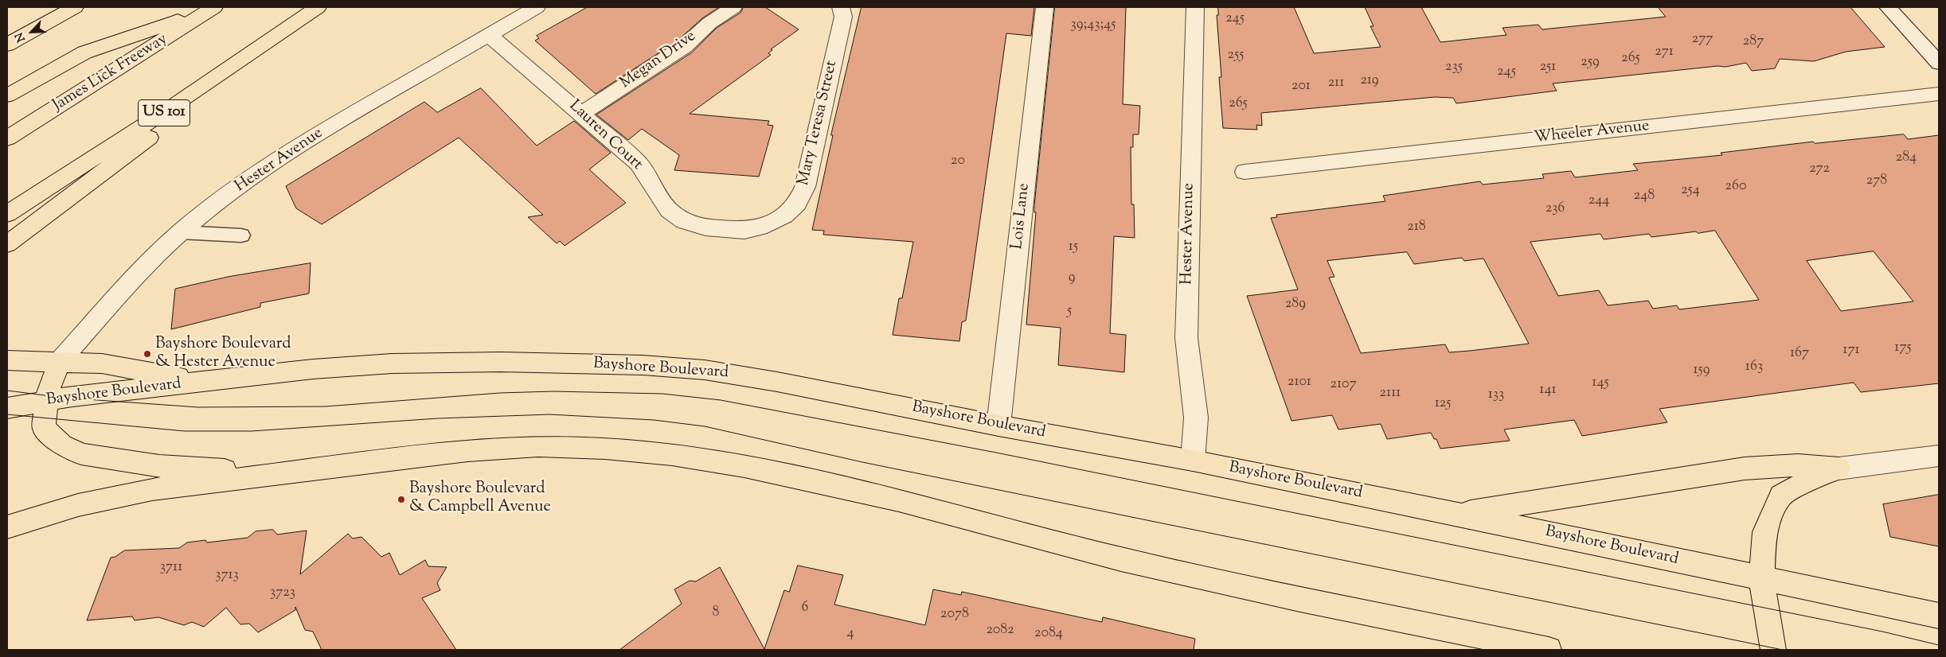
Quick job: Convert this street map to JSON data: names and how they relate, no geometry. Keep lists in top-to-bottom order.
{
  "streets": {
    "main road": ["James Lick Freeway", "US 101", "Bayshore Boulevard"],
    "street": [
      "Megan Drive",
      "Mary Teresa Street",
      "Wheeler Avenue",
      "Lauren Court",
      "Hester Avenue",
      "Lois Lane"
    ]
  },
  "crossings": [
    ["Megan Drive", "Lauren Court"],
    ["Mary Teresa Street", "Lauren Court"],
    ["Lauren Court", "Hester Avenue"],
    ["Hester Avenue", "Bayshore Boulevard"],
    ["Lois Lane", "Bayshore Boulevard"]
  ],
  "places": ["Bayshore Boulevard & Hester Avenue", "Bayshore Boulevard & Campbell Avenue"],
  "house_numbers": [
    "245",
    "39;43;45",
    "277",
    "287",
    "271",
    "255",
    "265",
    "259",
    "235",
    "251",
    "245",
    "219",
    "211",
    "201",
    "265",
    "284",
    "20",
    "272",
    "278",
    "260",
    "254",
    "248",
    "244",
    "236",
    "218",
    "15",
    "9",
    "289",
    "5",
    "175",
    "171",
    "167",
    "163",
    "159",
    "2101",
    "145",
    "2107",
    "141",
    "2111",
    "133",
    "125",
    "3711",
    "3713",
    "3723",
    "6",
    "8",
    "2078",
    "2082",
    "4",
    "2084"
  ],
  "north": "bottom left"
}
